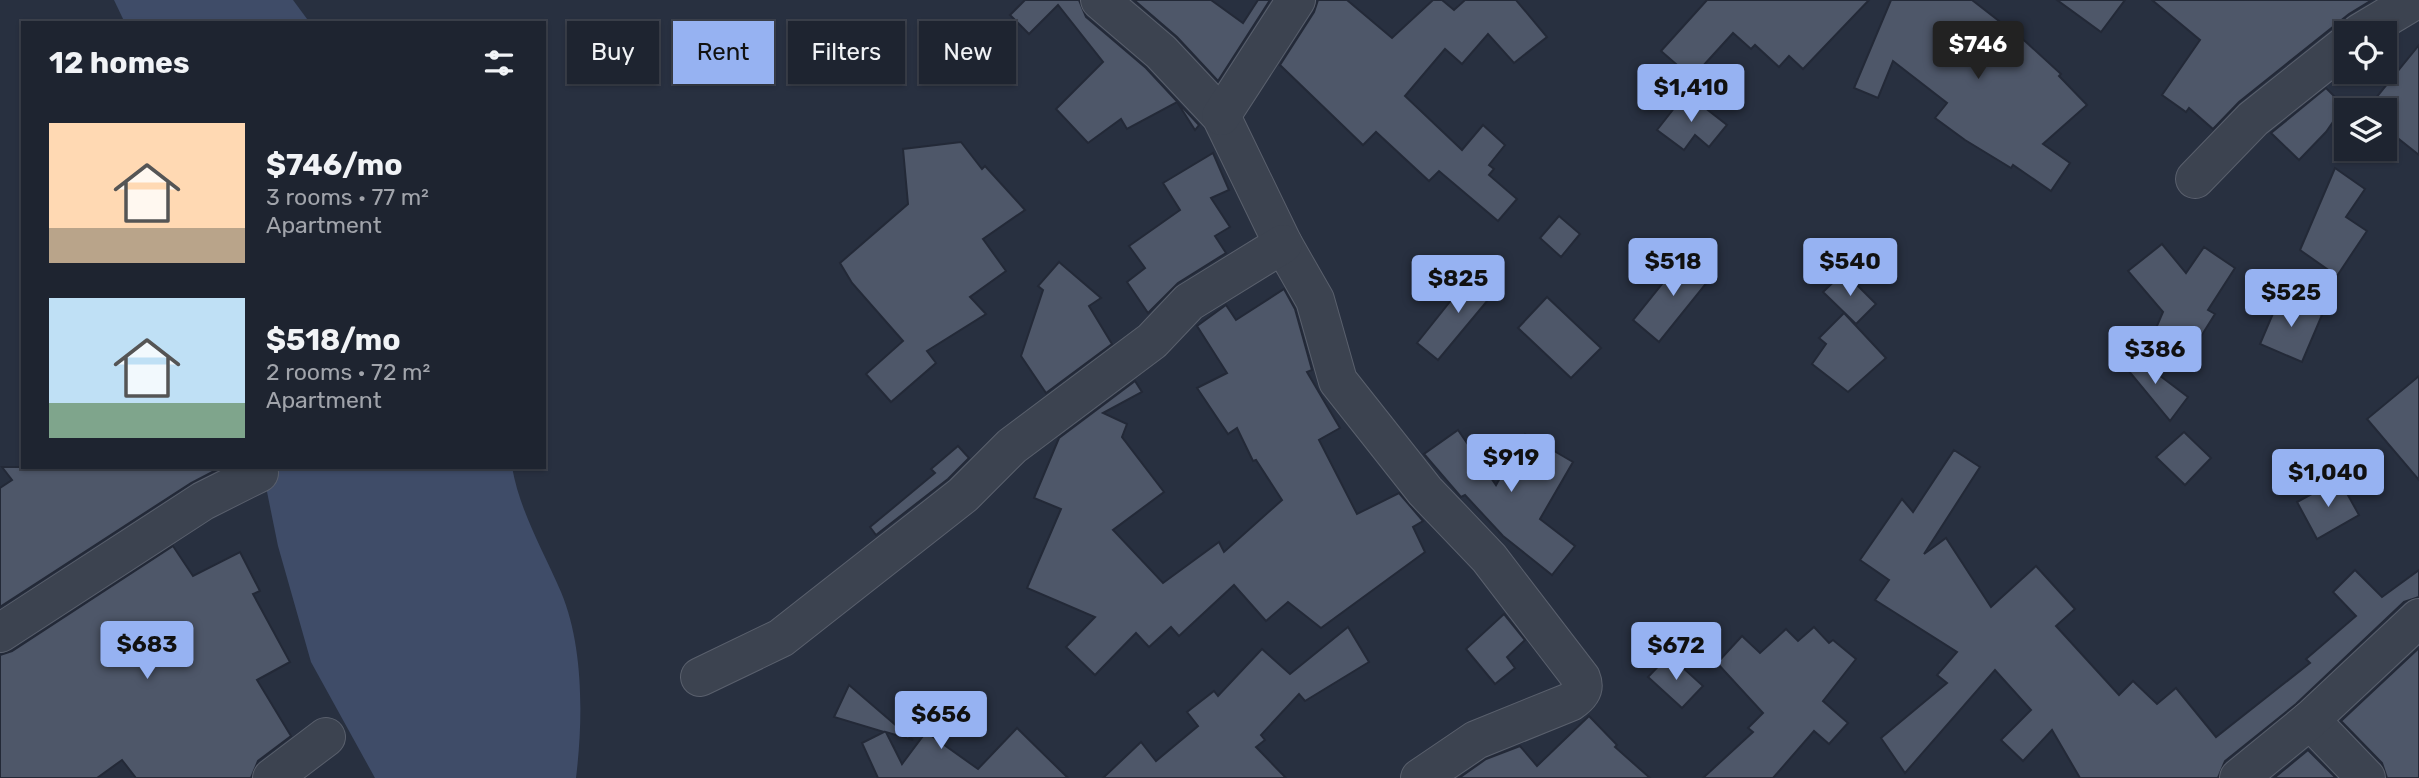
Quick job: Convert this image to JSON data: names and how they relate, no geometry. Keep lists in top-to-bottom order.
{
  "page": {
    "price": [
      "$746",
      "$1,410",
      "$518",
      "$540",
      "$825",
      "$525",
      "$386",
      "$919",
      "$1,040",
      "$683",
      "$672",
      "$656"
    ],
    "chip": [
      "Buy",
      "Rent",
      "Filters",
      "New"
    ],
    "heading": "12 homes",
    "list": [
      {
        "name": "$746/mo",
        "note": "3 rooms · 77 m² · Apartment"
      },
      {
        "name": "$518/mo",
        "note": "2 rooms · 72 m² · Apartment"
      }
    ]
  }
}
